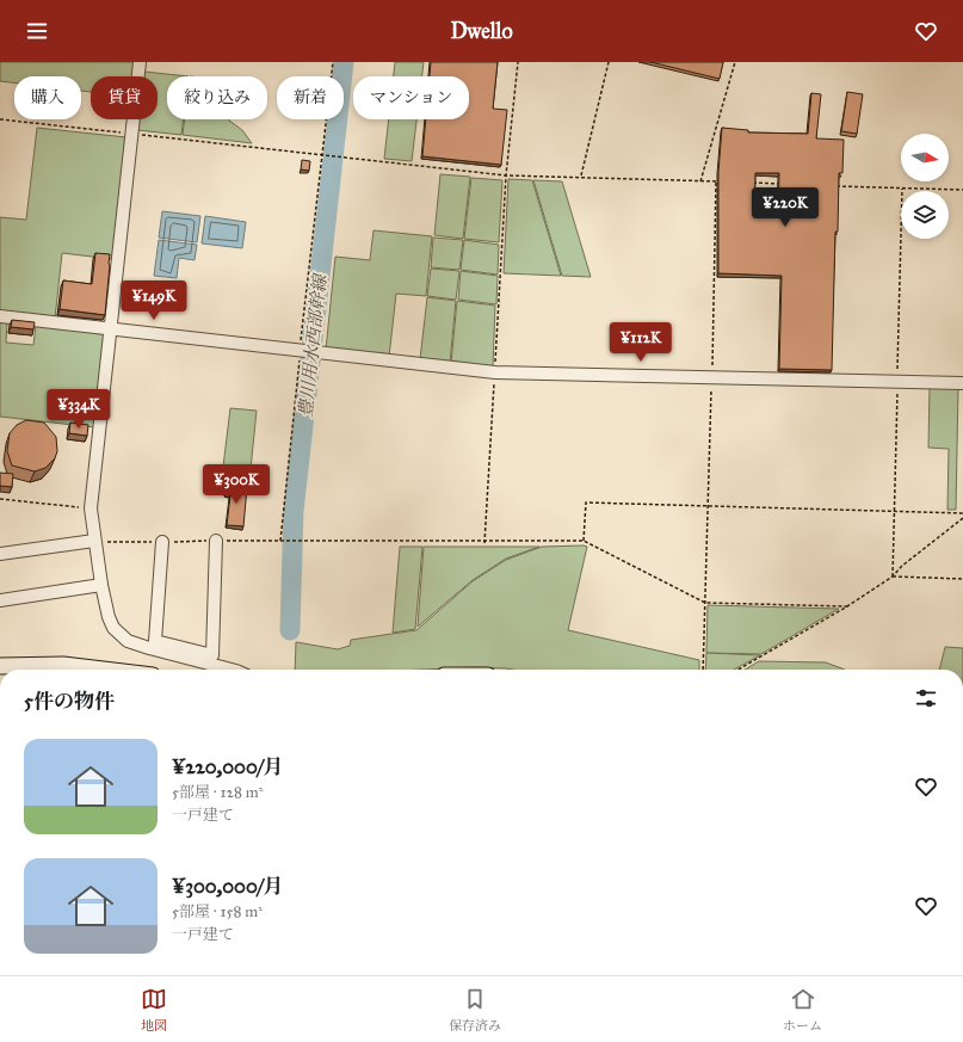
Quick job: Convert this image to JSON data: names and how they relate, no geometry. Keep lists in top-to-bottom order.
{
  "water": ["豊川用水西部幹線"],
  "north": "right",
  "page": {
    "header": "Dwello",
    "chip": [
      "購入",
      "賃貸",
      "絞り込み",
      "新着",
      "マンション"
    ],
    "price": [
      "¥220K",
      "¥149K",
      "¥112K",
      "¥334K",
      "¥300K"
    ],
    "heading": "5件の物件",
    "list": [
      {
        "name": "¥220,000/月",
        "note": "5部屋 · 128 m² · 一戸建て"
      },
      {
        "name": "¥300,000/月",
        "note": "5部屋 · 158 m² · 一戸建て"
      }
    ],
    "tabs": ["地図", "保存済み", "ホーム"]
  }
}
